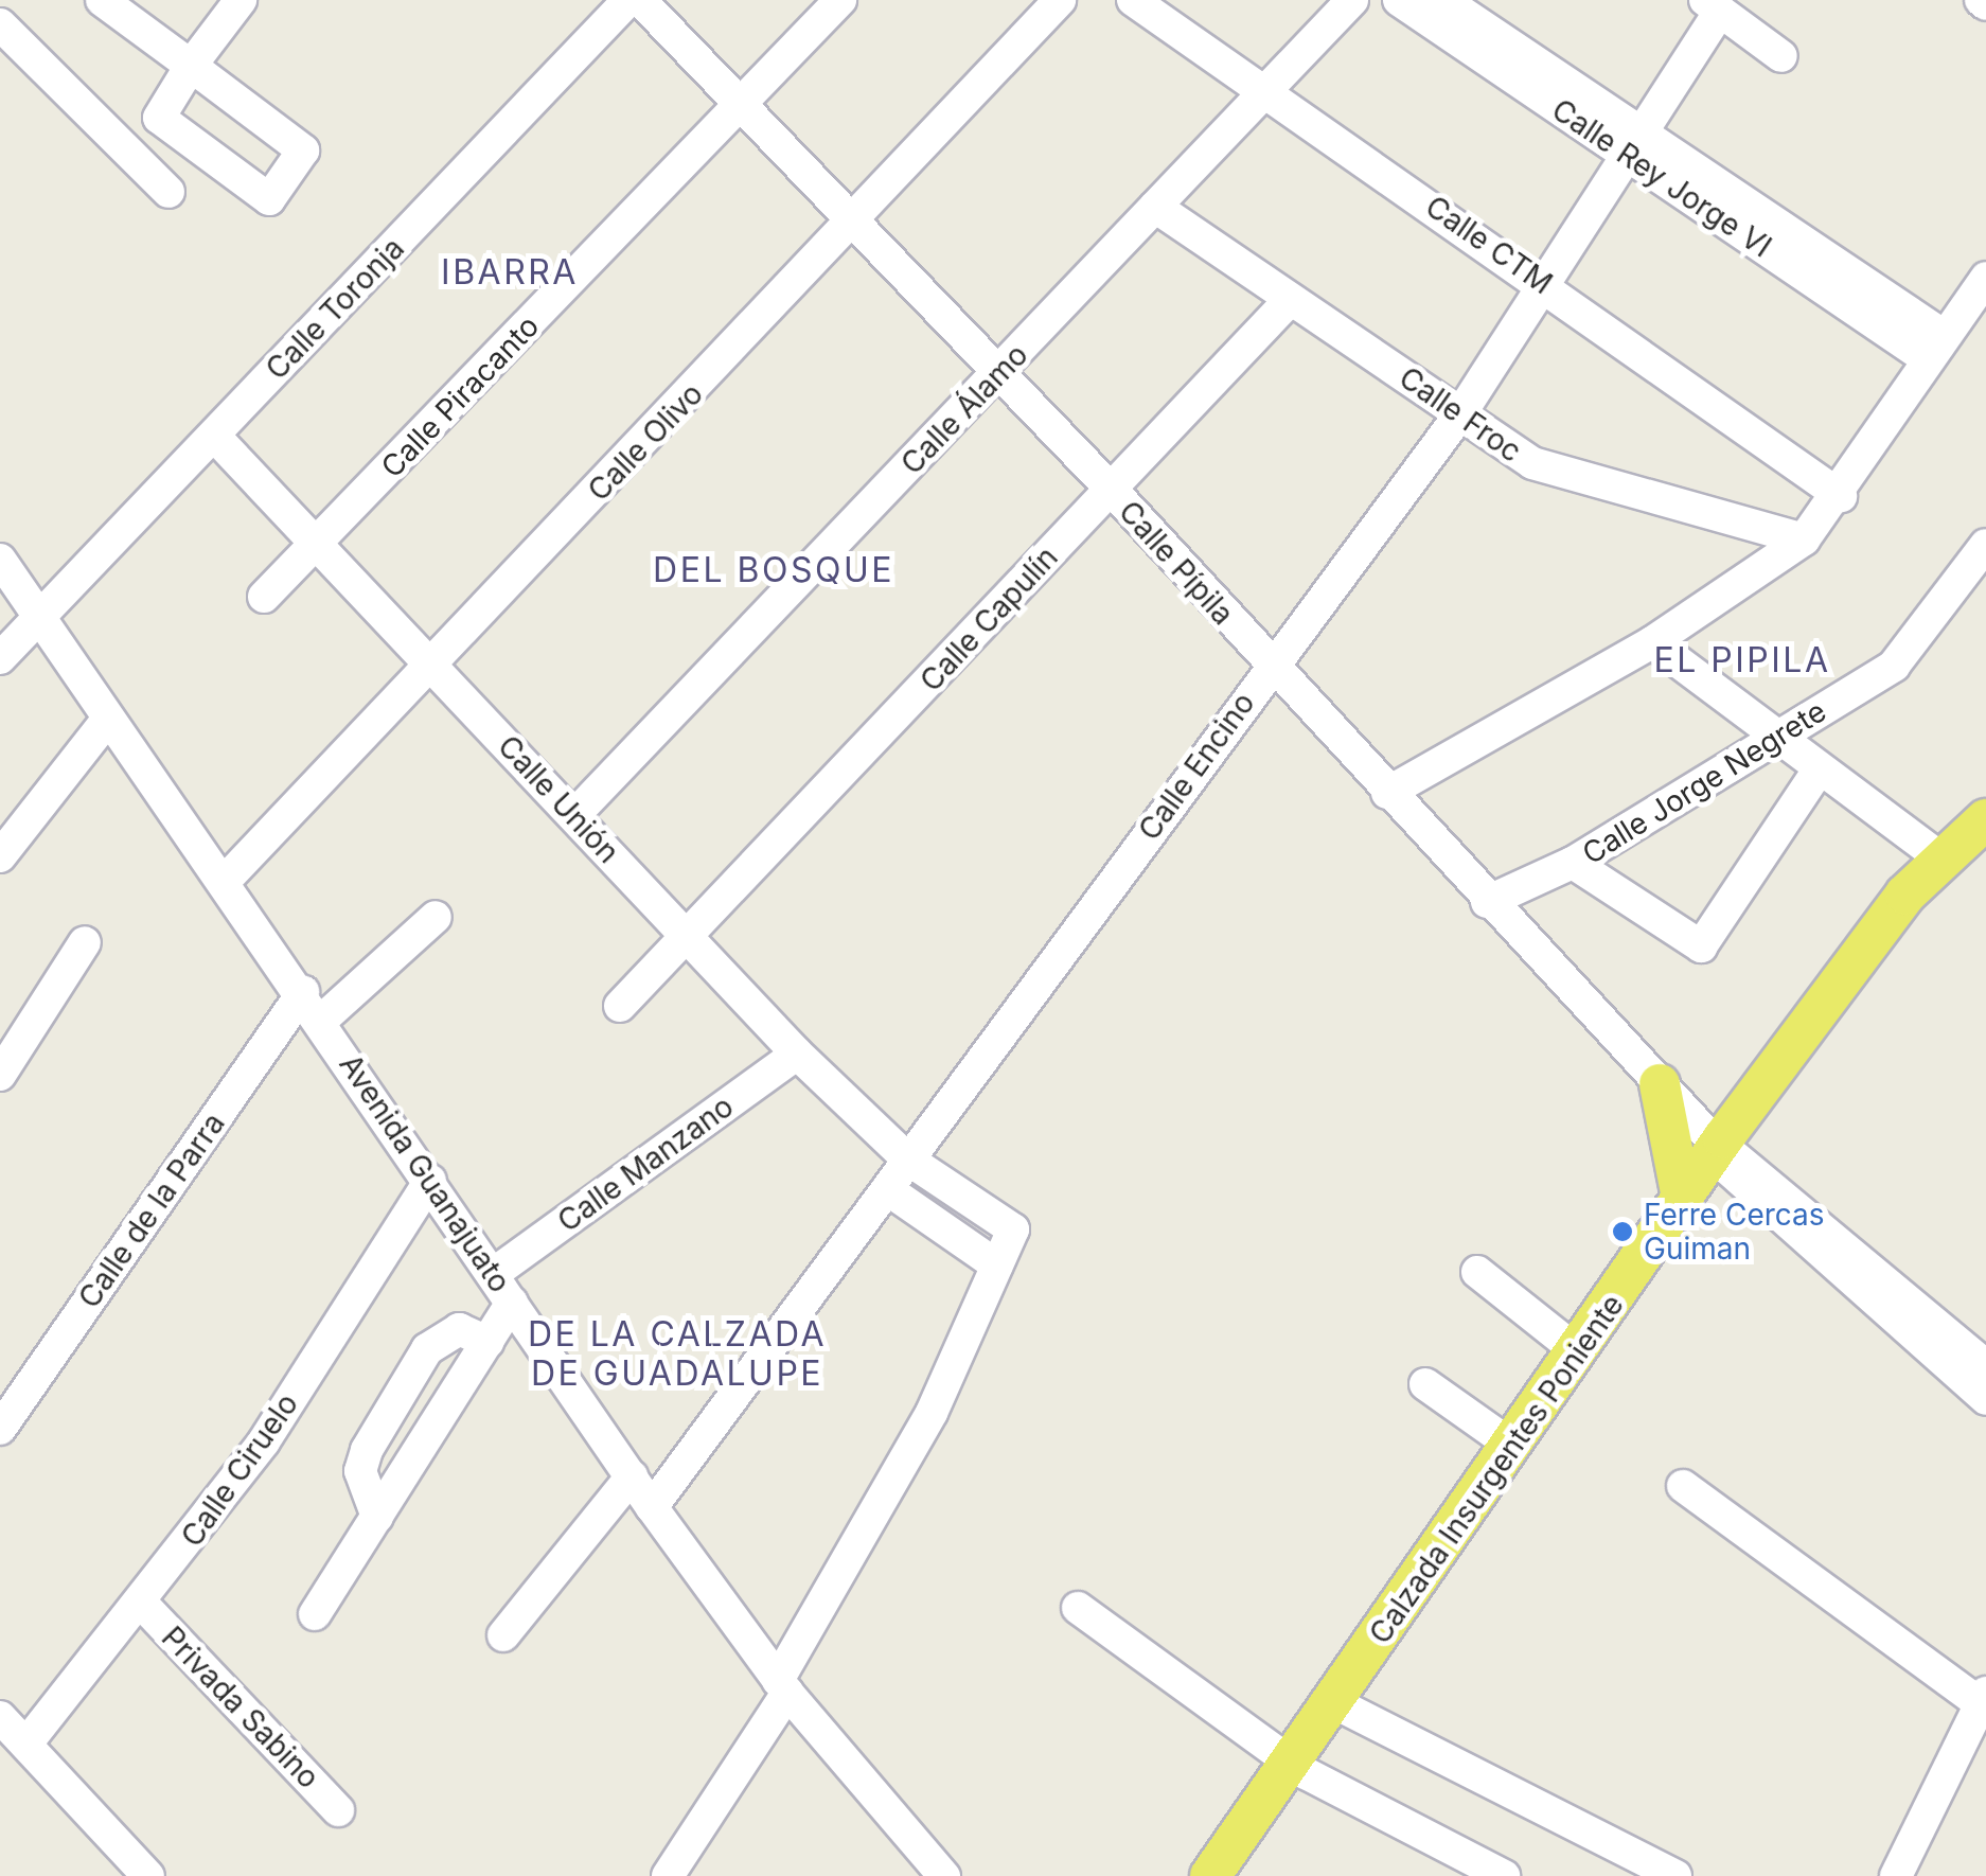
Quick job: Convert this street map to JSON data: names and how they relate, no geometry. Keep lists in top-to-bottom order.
{
  "streets": {
    "main road": ["Calzada Insurgentes Poniente"],
    "street": [
      "Calle Rey Jorge VI",
      "Calle CTM",
      "Calle Toronja",
      "Calle Piracanto",
      "Calle Álamo",
      "Calle Froc",
      "Calle Olivo",
      "Calle Pípila",
      "Calle Capulín",
      "Calle Encino",
      "Calle Jorge Negrete",
      "Calle Unión",
      "Calle Manzano",
      "Avenida Guanajuato",
      "Calle de la Parra",
      "Calle Ciruelo",
      "Privada Sabino"
    ]
  },
  "crossings": [
    ["Calle Rey Jorge VI", "Calle Encino"],
    ["Calle CTM", "Calle Álamo"],
    ["Calle CTM", "Calle Encino"],
    ["Calle Toronja", "Calle Unión"],
    ["Calle Toronja", "Avenida Guanajuato"],
    ["Calle Piracanto", "Calle Pípila"],
    ["Calle Piracanto", "Calle Unión"],
    ["Calle Álamo", "Calle Froc"],
    ["Calle Álamo", "Calle Pípila"],
    ["Calle Álamo", "Calle Unión"],
    ["Calle Froc", "Calle Capulín"],
    ["Calle Froc", "Calle Encino"],
    ["Calle Olivo", "Calle Pípila"],
    ["Calle Olivo", "Calle Unión"],
    ["Calle Olivo", "Avenida Guanajuato"],
    ["Calle Pípila", "Calle Capulín"],
    ["Calle Pípila", "Calle Encino"],
    ["Calle Pípila", "Calle Jorge Negrete"],
    ["Calle Pípila", "Calzada Insurgentes Poniente"],
    ["Calle Capulín", "Calle Unión"],
    ["Calle Encino", "Calle Unión"],
    ["Calle Encino", "Avenida Guanajuato"],
    ["Calle Unión", "Calle Manzano"],
    ["Calle Manzano", "Avenida Guanajuato"],
    ["Avenida Guanajuato", "Calle de la Parra"],
    ["Avenida Guanajuato", "Calle Ciruelo"],
    ["Calle Ciruelo", "Privada Sabino"]
  ],
  "districts": [
    "IBARRA",
    "DEL BOSQUE",
    "EL PIPILA",
    "DE LA CALZADA DE GUADALUPE"
  ],
  "places": ["Ferre Cercas Guiman"]
}
